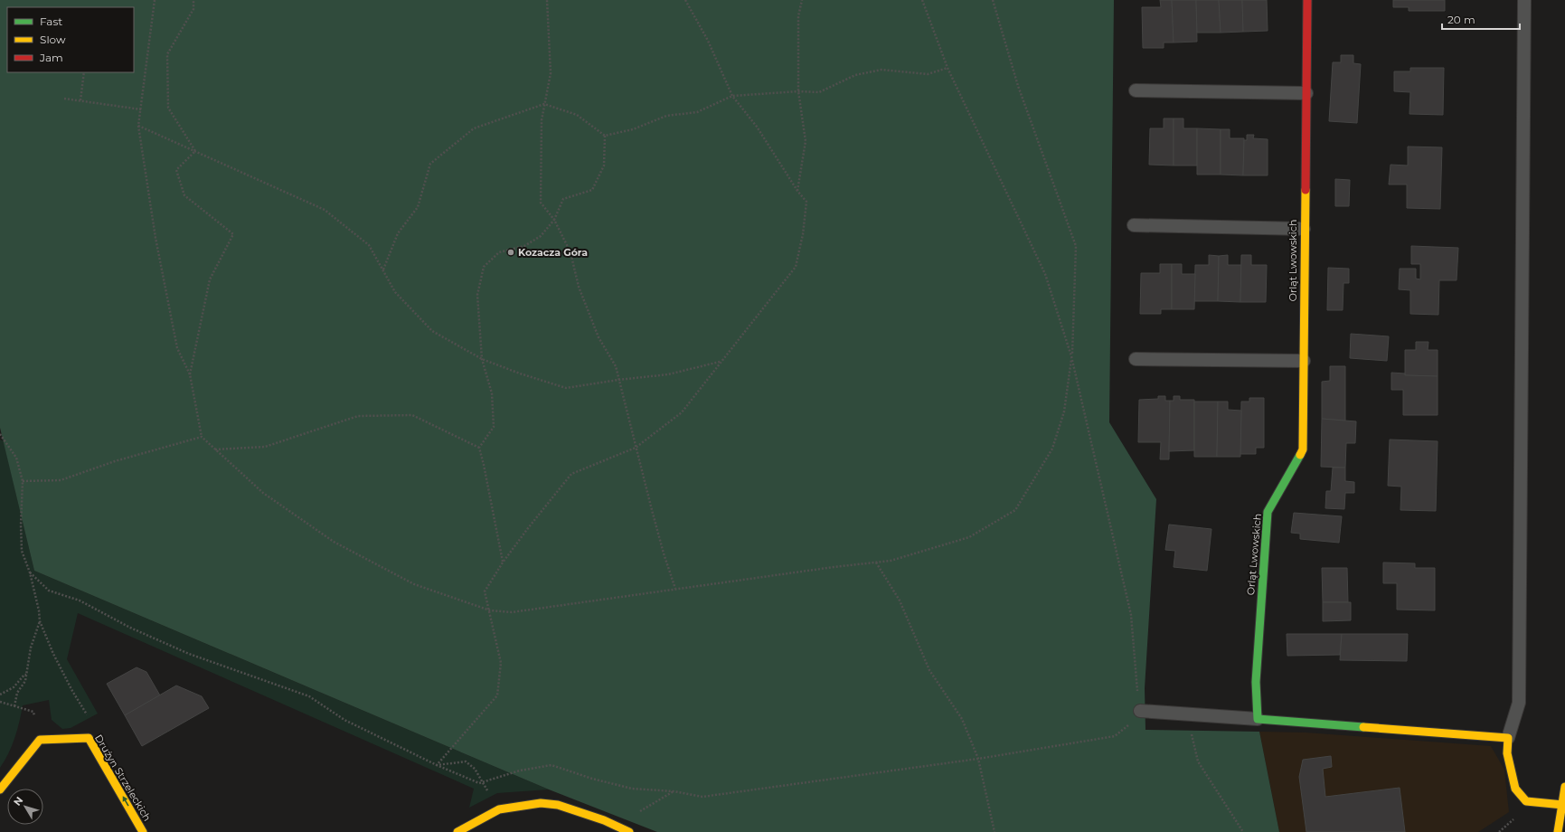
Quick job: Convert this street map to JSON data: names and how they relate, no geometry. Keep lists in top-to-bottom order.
{
  "streets": {
    "street": ["Orląt Lwowskich", "Drużyn Strzeleckich"]
  },
  "one_way": ["Drużyn Strzeleckich"],
  "places": ["Kozacza Góra"],
  "legend": ["Fast", "Slow", "Jam"],
  "scale_bar": "20 m",
  "north": "top left"
}
